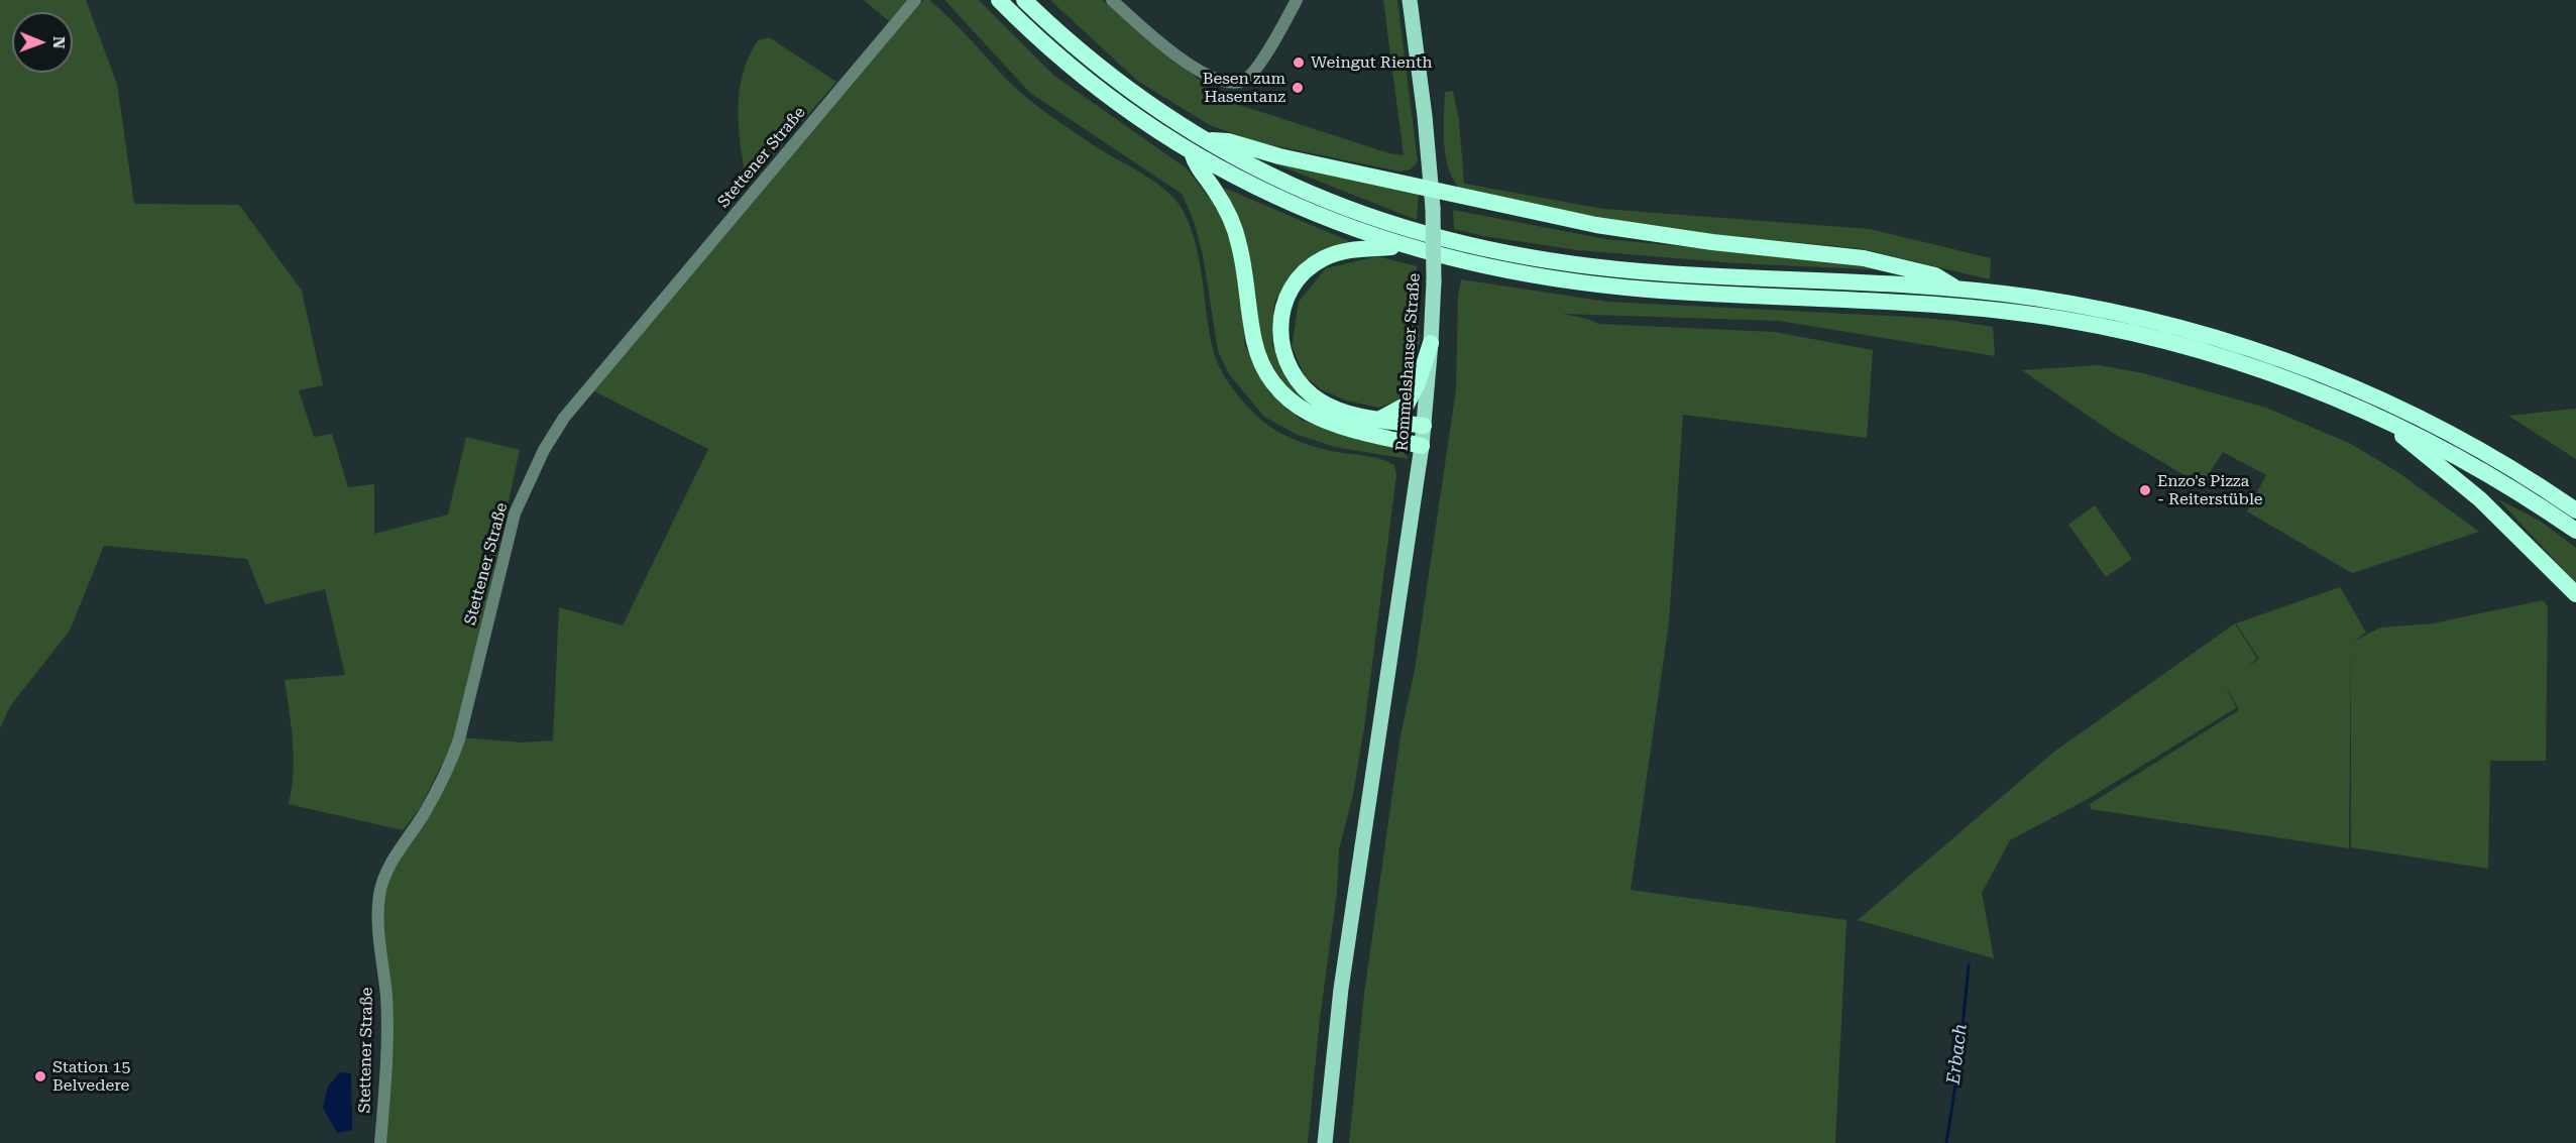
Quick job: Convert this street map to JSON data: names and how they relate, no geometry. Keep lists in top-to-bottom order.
{
  "streets": {
    "main road": ["Rommelshauser Straße"],
    "street": ["Stettener Straße"]
  },
  "water": ["Erbach"],
  "places": [
    "Weingut Rienth",
    "Besen zum Hasentanz",
    "Enzo's Pizza - Reiterstüble",
    "Station 15 Belvedere"
  ],
  "north": "right"
}
